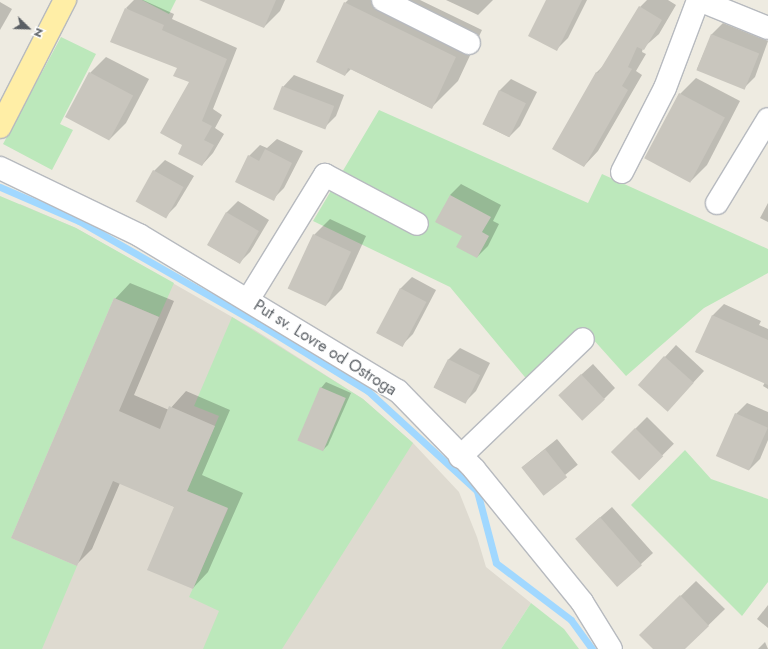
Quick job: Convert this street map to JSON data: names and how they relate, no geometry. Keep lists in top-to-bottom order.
{
  "streets": {
    "street": ["Put sv. Lovre od Ostroga"]
  },
  "north": "bottom right"
}
